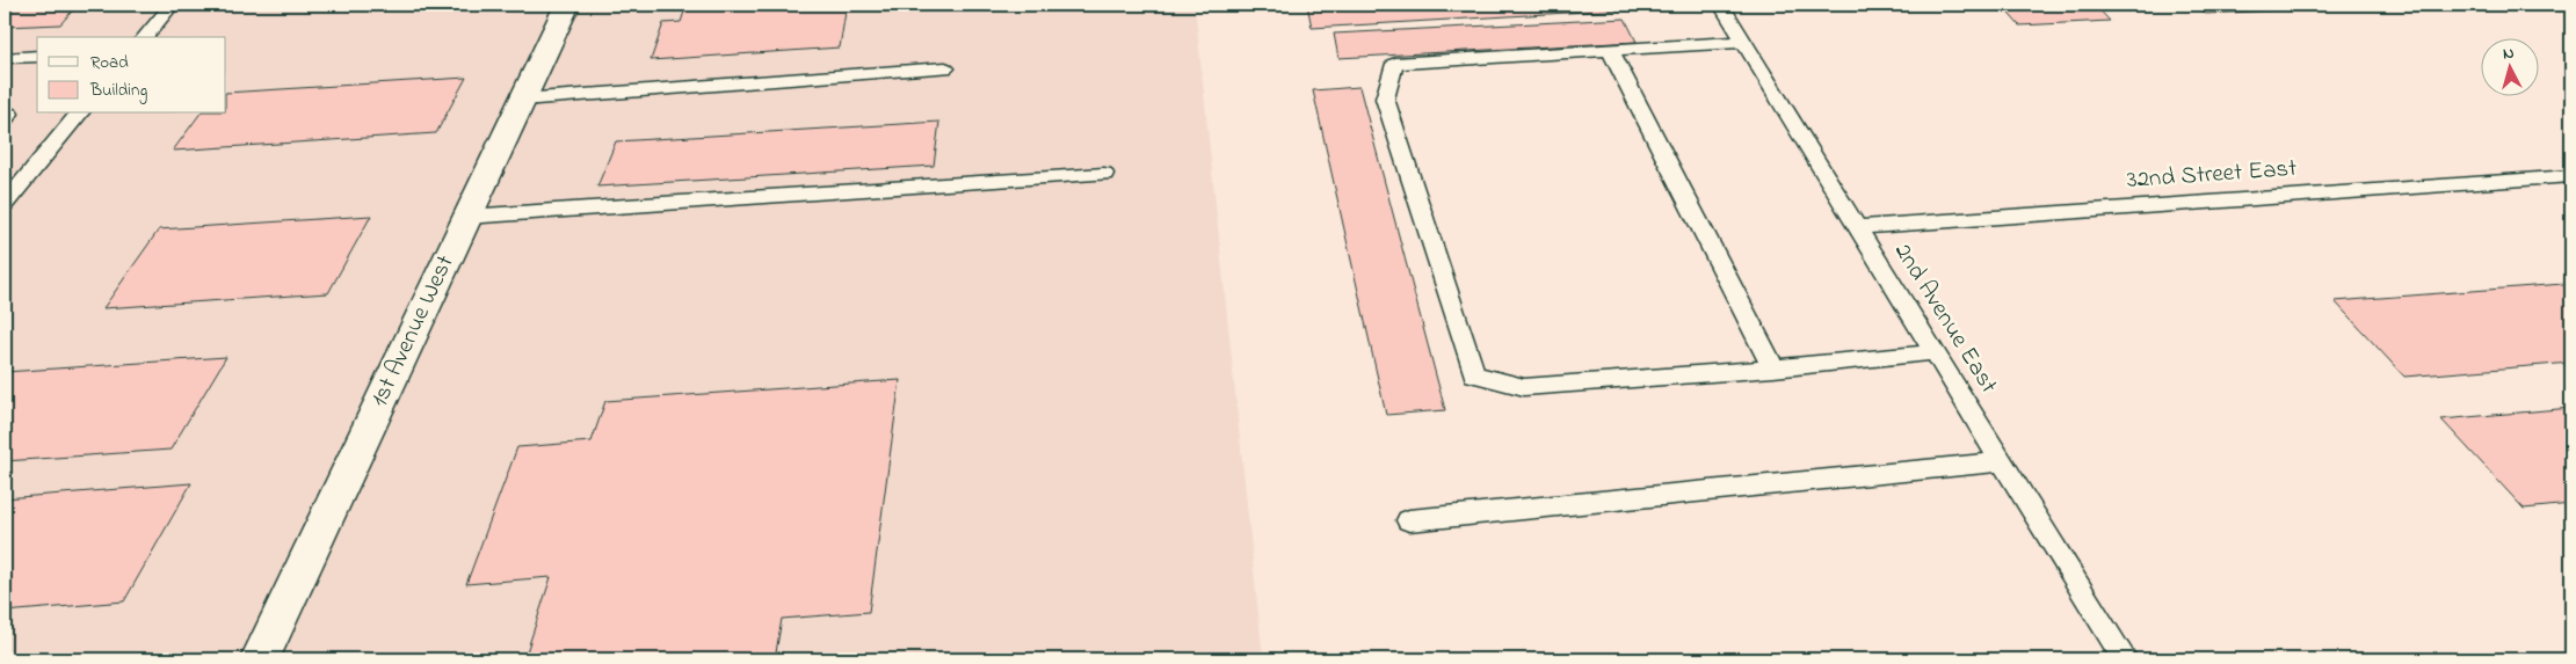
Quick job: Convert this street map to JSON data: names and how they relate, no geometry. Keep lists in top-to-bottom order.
{
  "streets": {
    "street": ["1st Avenue West"],
    "lane": ["32nd Street East", "2nd Avenue East"]
  },
  "crossings": [
    ["32nd Street East", "2nd Avenue East"]
  ],
  "legend": ["Road", "Building"],
  "north": "top"
}
